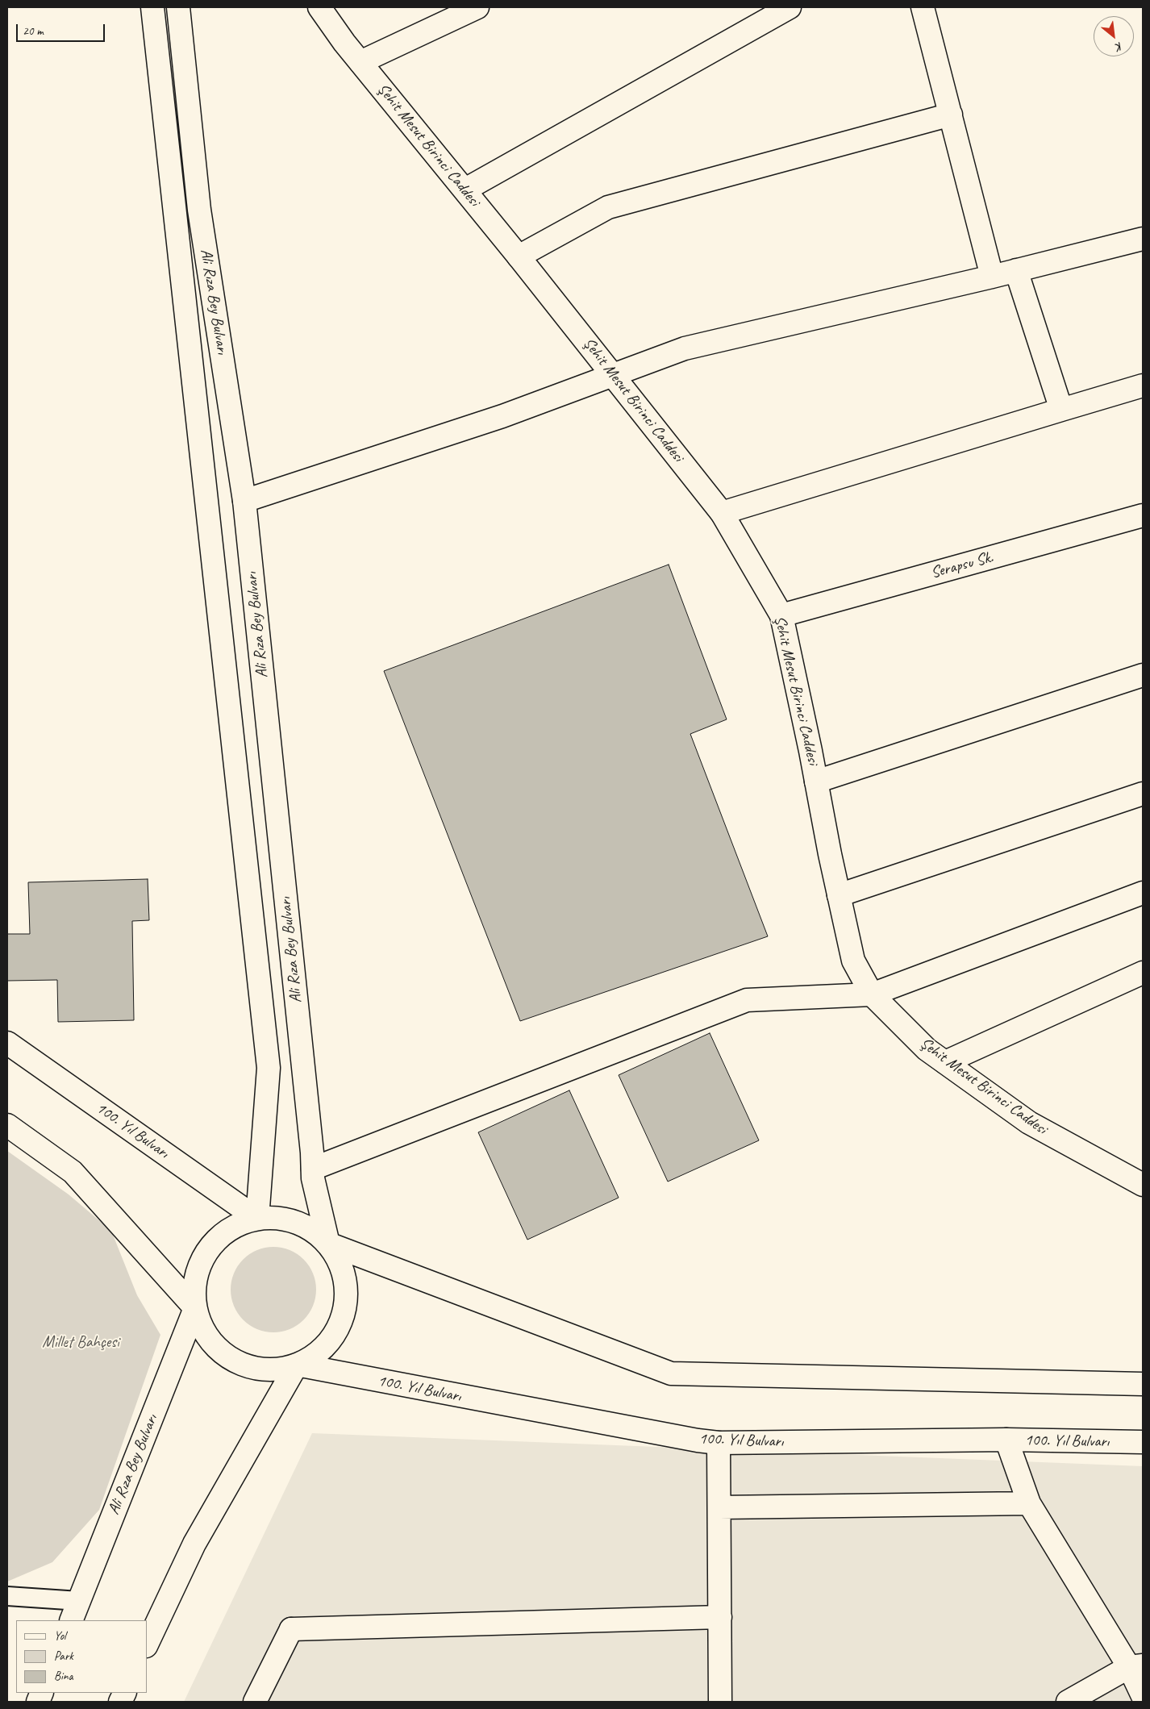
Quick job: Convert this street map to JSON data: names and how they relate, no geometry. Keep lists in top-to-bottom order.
{
  "streets": {
    "main road": [
      "Şehit Mesut Birinci Caddesi",
      "Ali Rıza Bey Bulvarı",
      "Serapsu Sk.",
      "100. Yıl Bulvarı"
    ]
  },
  "crossings": [
    ["Şehit Mesut Birinci Caddesi", "Serapsu Sk."],
    ["Ali Rıza Bey Bulvarı", "100. Yıl Bulvarı"]
  ],
  "parks": ["Millet Bahçesi"],
  "legend": ["Yol", "Park", "Bina"],
  "scale_bar": "20 m",
  "north": "bottom right"
}
